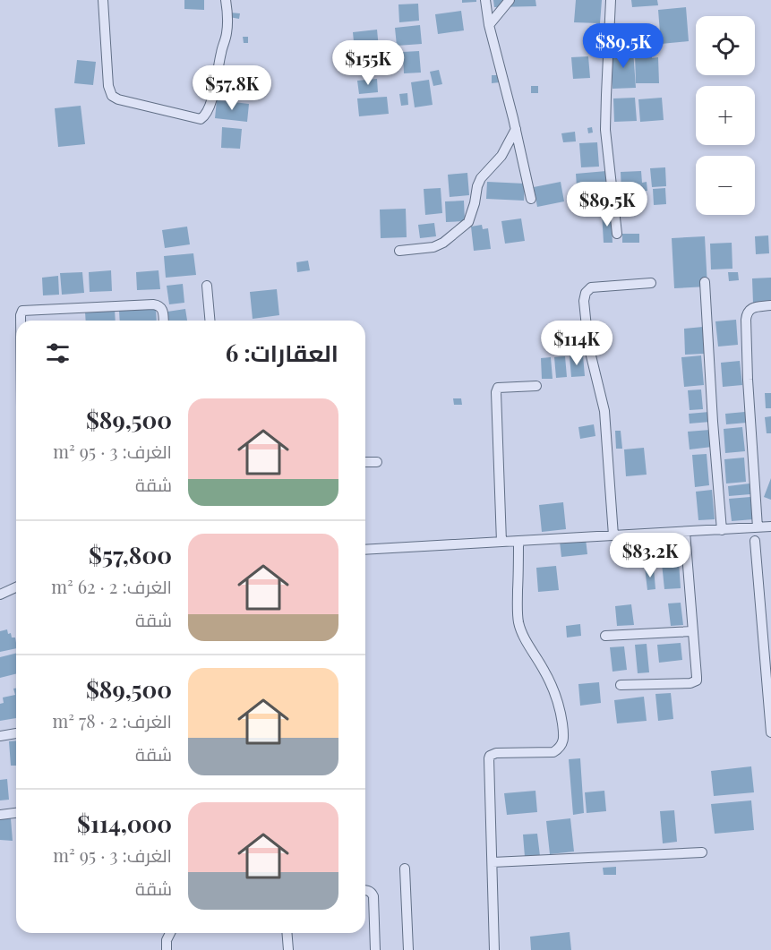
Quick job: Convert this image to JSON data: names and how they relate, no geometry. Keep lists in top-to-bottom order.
{
  "page": {
    "map_buttons": ["+", "−"],
    "price": [
      "$89.5K",
      "$155K",
      "$57.8K",
      "$89.5K",
      "$114K",
      "$83.2K"
    ],
    "heading": "العقارات: 6",
    "list": [
      {
        "name": "$89,500",
        "note": "الغرف: 3 · 95 m² · شقة"
      },
      {
        "name": "$57,800",
        "note": "الغرف: 2 · 62 m² · شقة"
      },
      {
        "name": "$89,500",
        "note": "الغرف: 2 · 78 m² · شقة"
      },
      {
        "name": "$114,000",
        "note": "الغرف: 3 · 95 m² · شقة"
      }
    ]
  }
}
